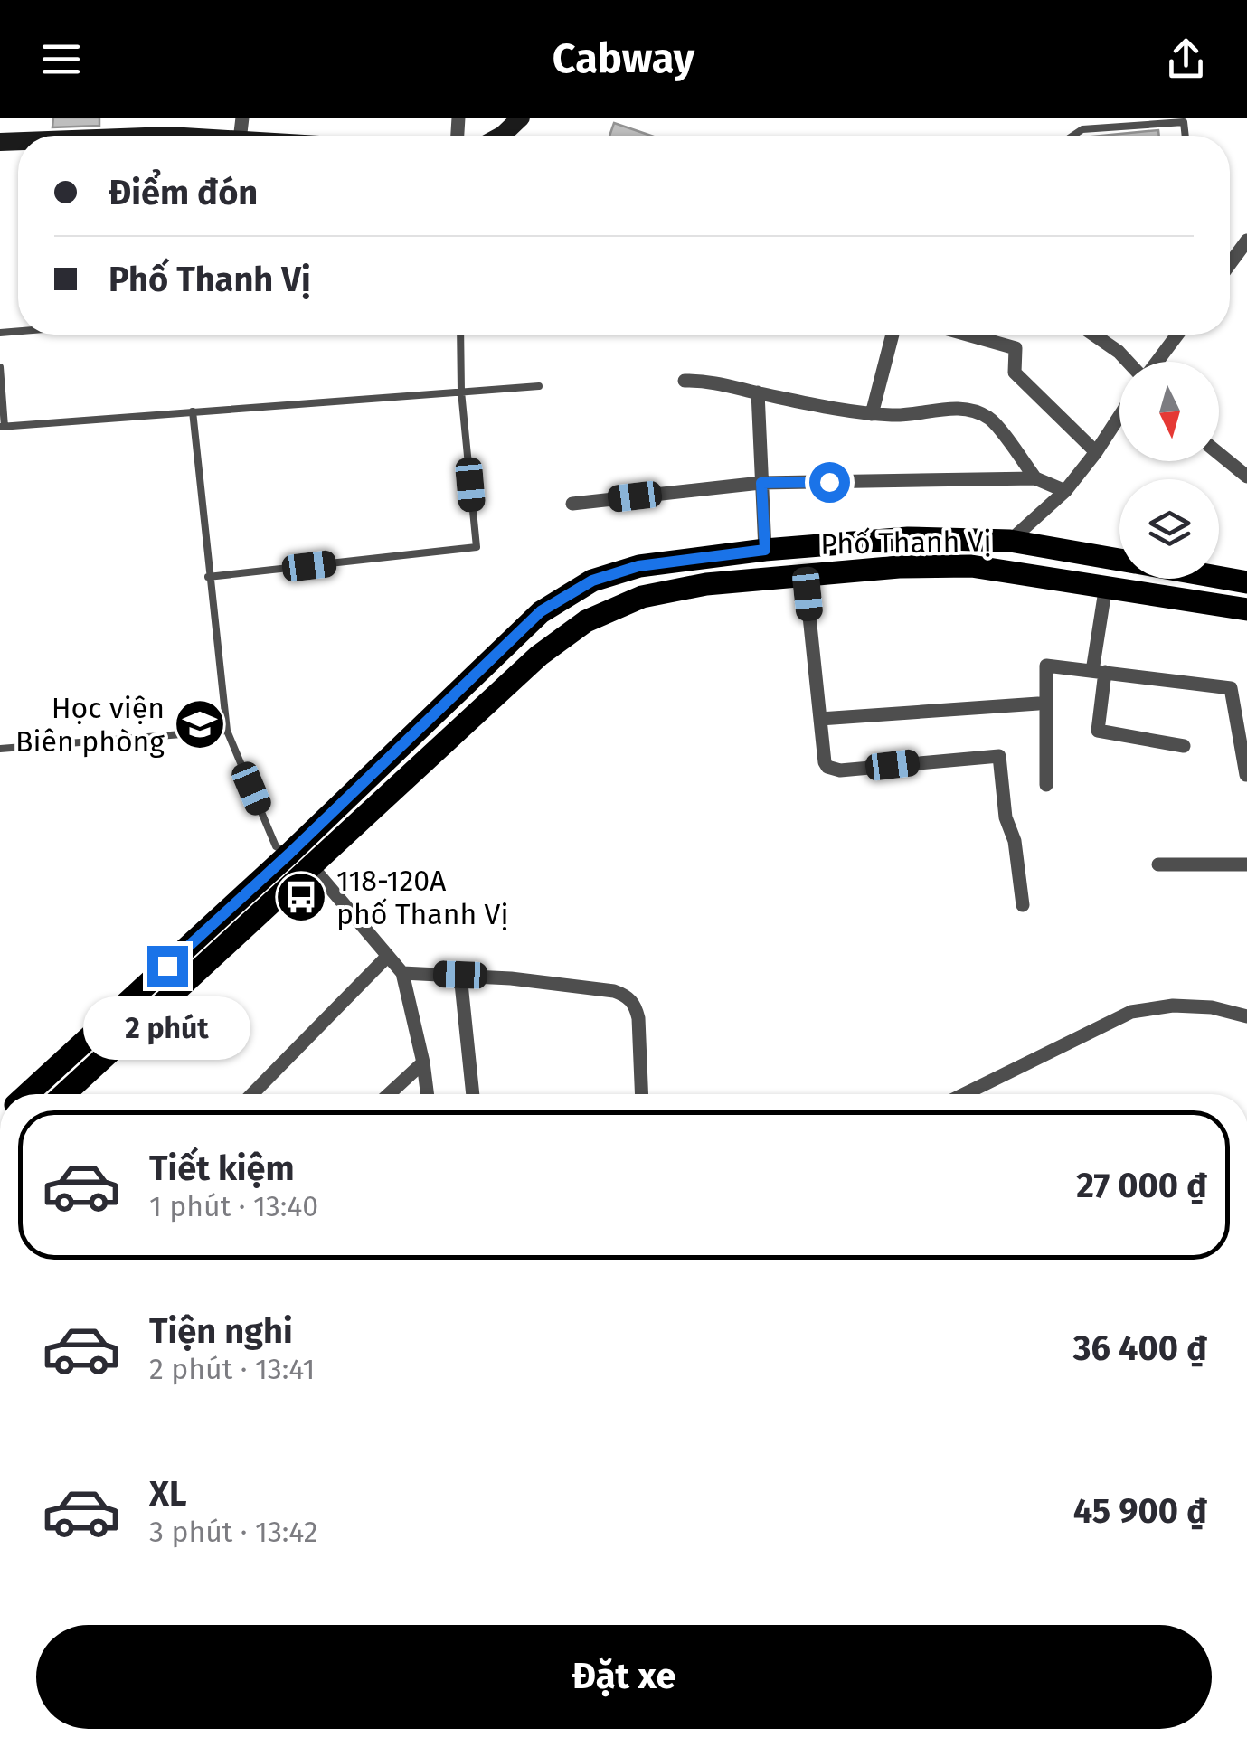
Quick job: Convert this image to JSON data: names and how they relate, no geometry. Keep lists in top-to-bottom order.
{
  "streets": {
    "main road": ["Phố Thanh Vị"]
  },
  "places": {
    "school or university": ["Học viện Biên phòng"],
    "bus stop": ["118-120A phố Thanh Vị"]
  },
  "north": "bottom",
  "page": {
    "header": "Cabway",
    "banner": ["Điểm đón", "Phố Thanh Vị"],
    "bubble": "2 phút",
    "list": [
      {
        "name": "Tiết kiệm",
        "note": "1 phút · 13:40",
        "value": "27 000 ₫"
      },
      {
        "name": "Tiện nghi",
        "note": "2 phút · 13:41",
        "value": "36 400 ₫"
      },
      {
        "name": "XL",
        "note": "3 phút · 13:42",
        "value": "45 900 ₫"
      }
    ],
    "buttons": "Đặt xe"
  }
}
